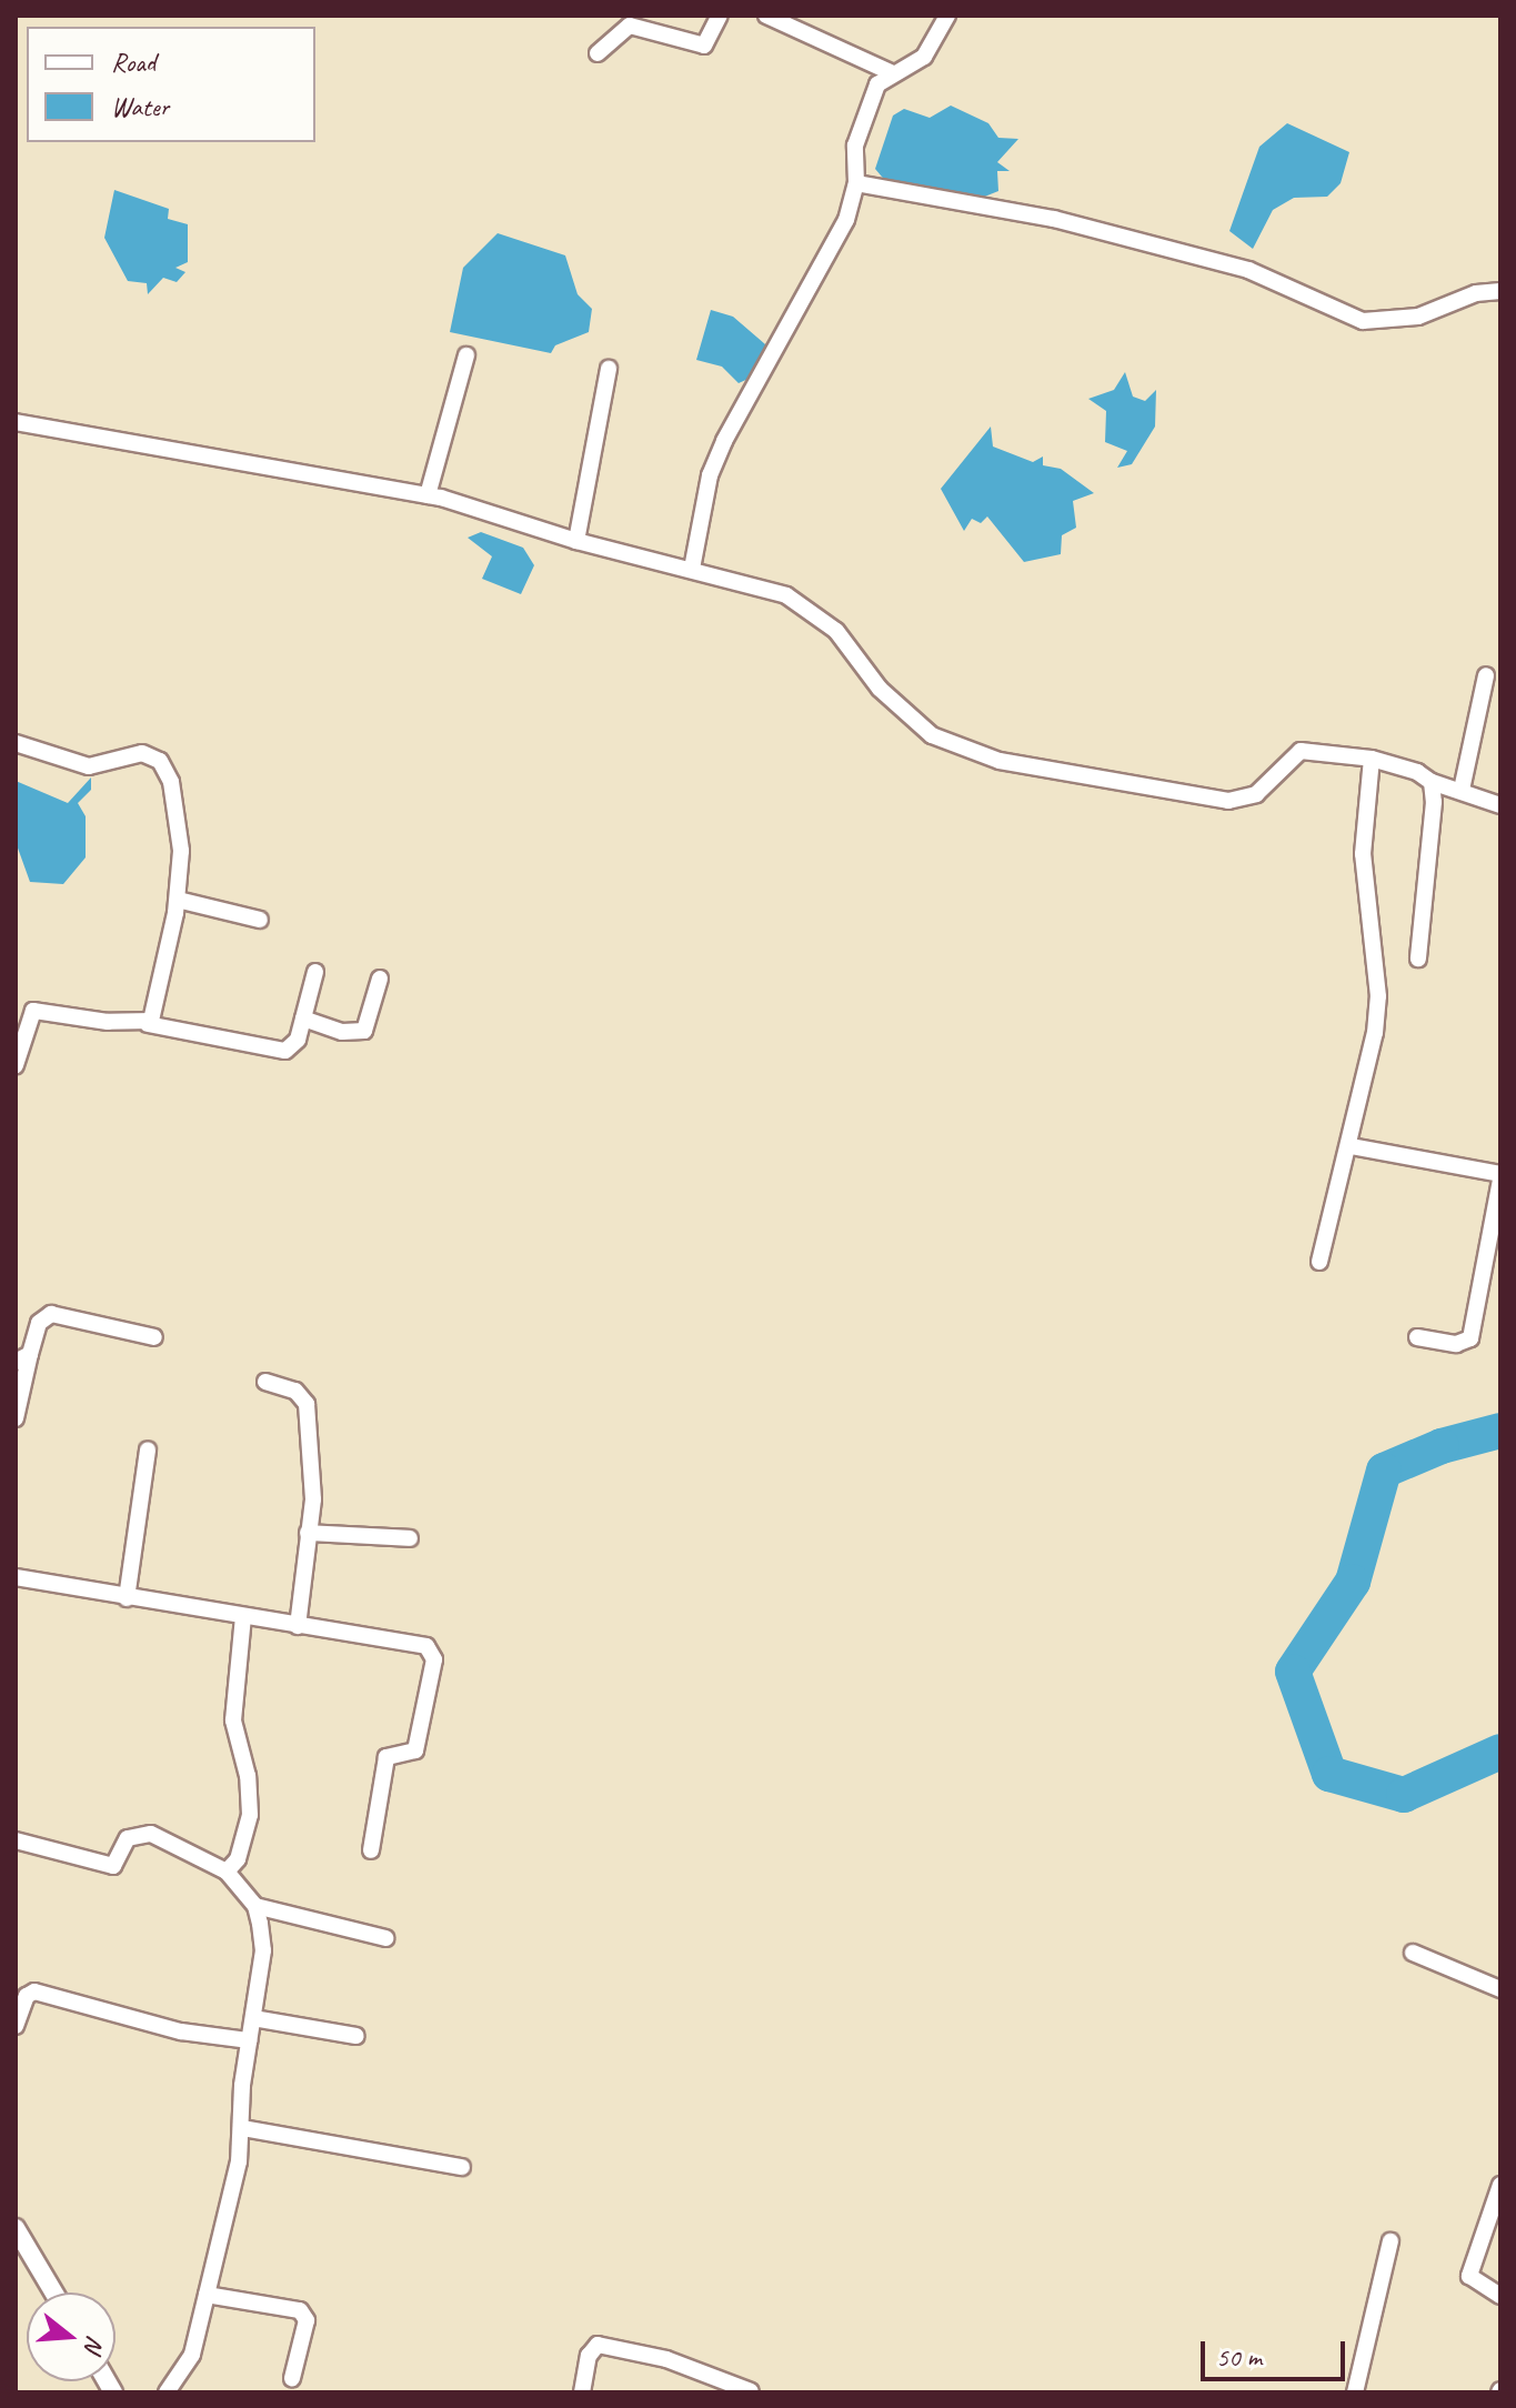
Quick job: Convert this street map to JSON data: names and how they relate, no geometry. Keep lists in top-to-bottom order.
{
  "legend": ["Road", "Water"],
  "scale_bar": "50 m",
  "north": "right"
}
